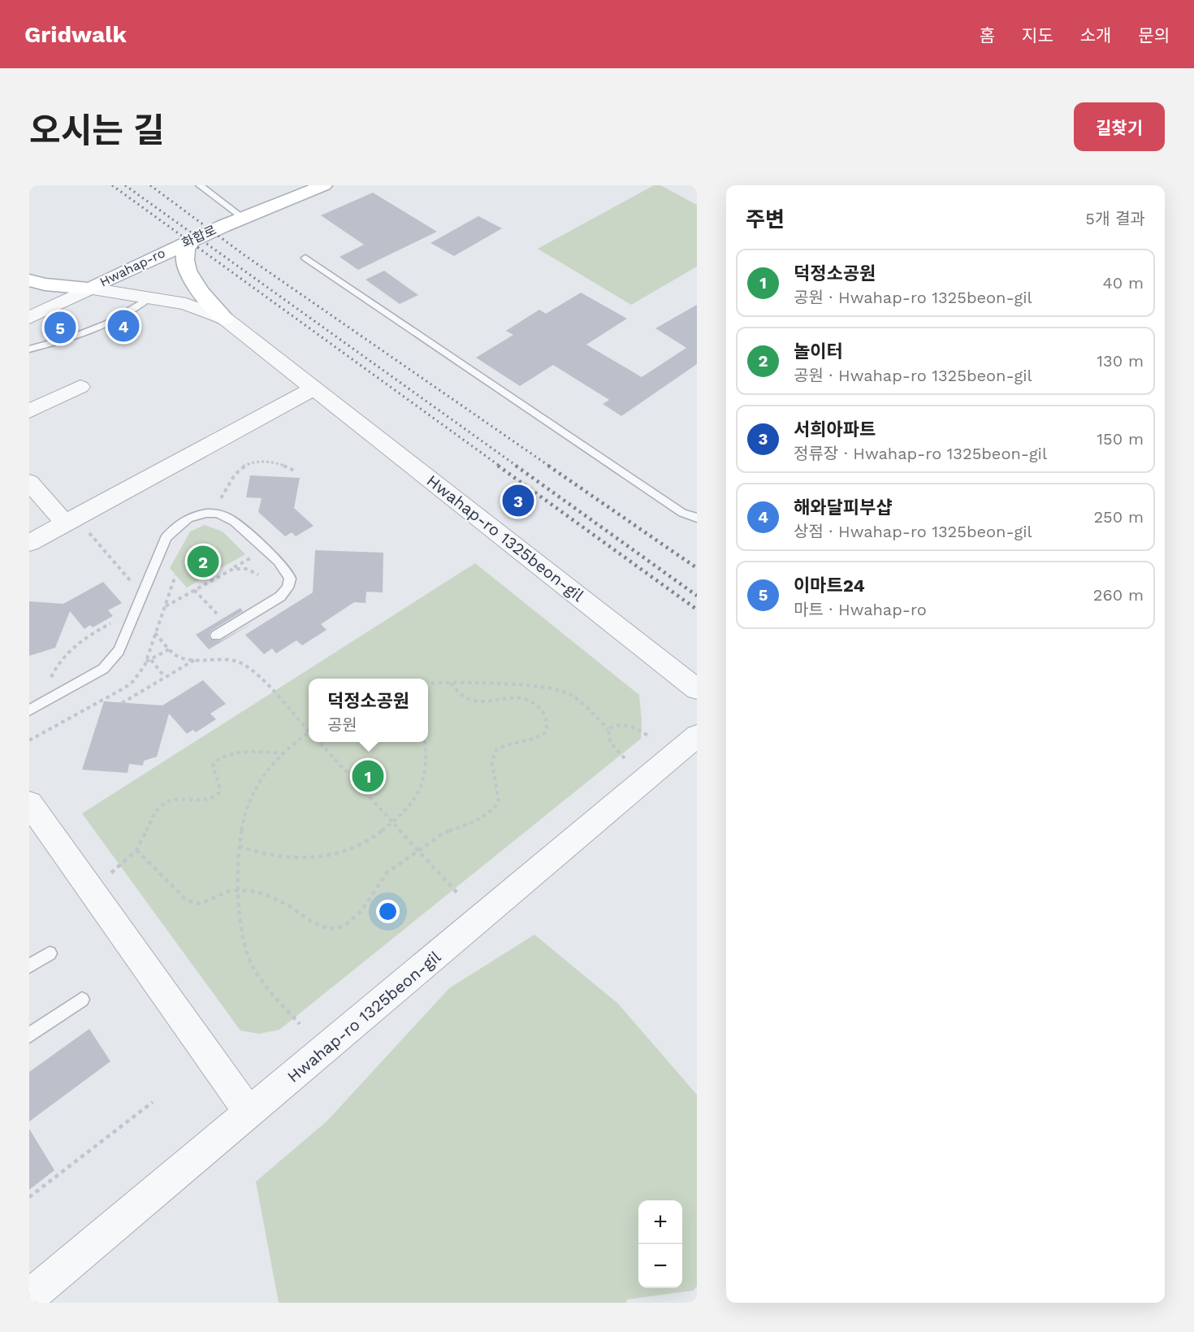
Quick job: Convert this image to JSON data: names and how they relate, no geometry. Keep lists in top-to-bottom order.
{
  "streets": {
    "main road": ["화합로", "Hwahap-ro"],
    "street": ["Hwahap-ro 1325beon-gil"]
  },
  "crossings": [
    ["화합로", "Hwahap-ro"],
    ["Hwahap-ro", "Hwahap-ro 1325beon-gil"]
  ],
  "page": {
    "header": "Gridwalk",
    "nav": [
      "홈",
      "지도",
      "소개",
      "문의"
    ],
    "title": "오시는 길",
    "buttons": "길찾기",
    "heading": ["주변", "5개 결과"],
    "list": [
      {
        "mark": "1",
        "name": "덕정소공원",
        "note": "공원 · Hwahap-ro 1325beon-gil",
        "value": "40 m"
      },
      {
        "mark": "2",
        "name": "놀이터",
        "note": "공원 · Hwahap-ro 1325beon-gil",
        "value": "130 m"
      },
      {
        "mark": "3",
        "name": "서희아파트",
        "note": "정류장 · Hwahap-ro 1325beon-gil",
        "value": "150 m"
      },
      {
        "mark": "4",
        "name": "해와달피부샵",
        "note": "상점 · Hwahap-ro 1325beon-gil",
        "value": "250 m"
      },
      {
        "mark": "5",
        "name": "이마트24",
        "note": "마트 · Hwahap-ro",
        "value": "260 m"
      }
    ],
    "pins": [
      "4",
      "5",
      "3",
      "2",
      "1"
    ],
    "popup": ["덕정소공원", "공원"],
    "map_buttons": ["+", "−"]
  }
}
